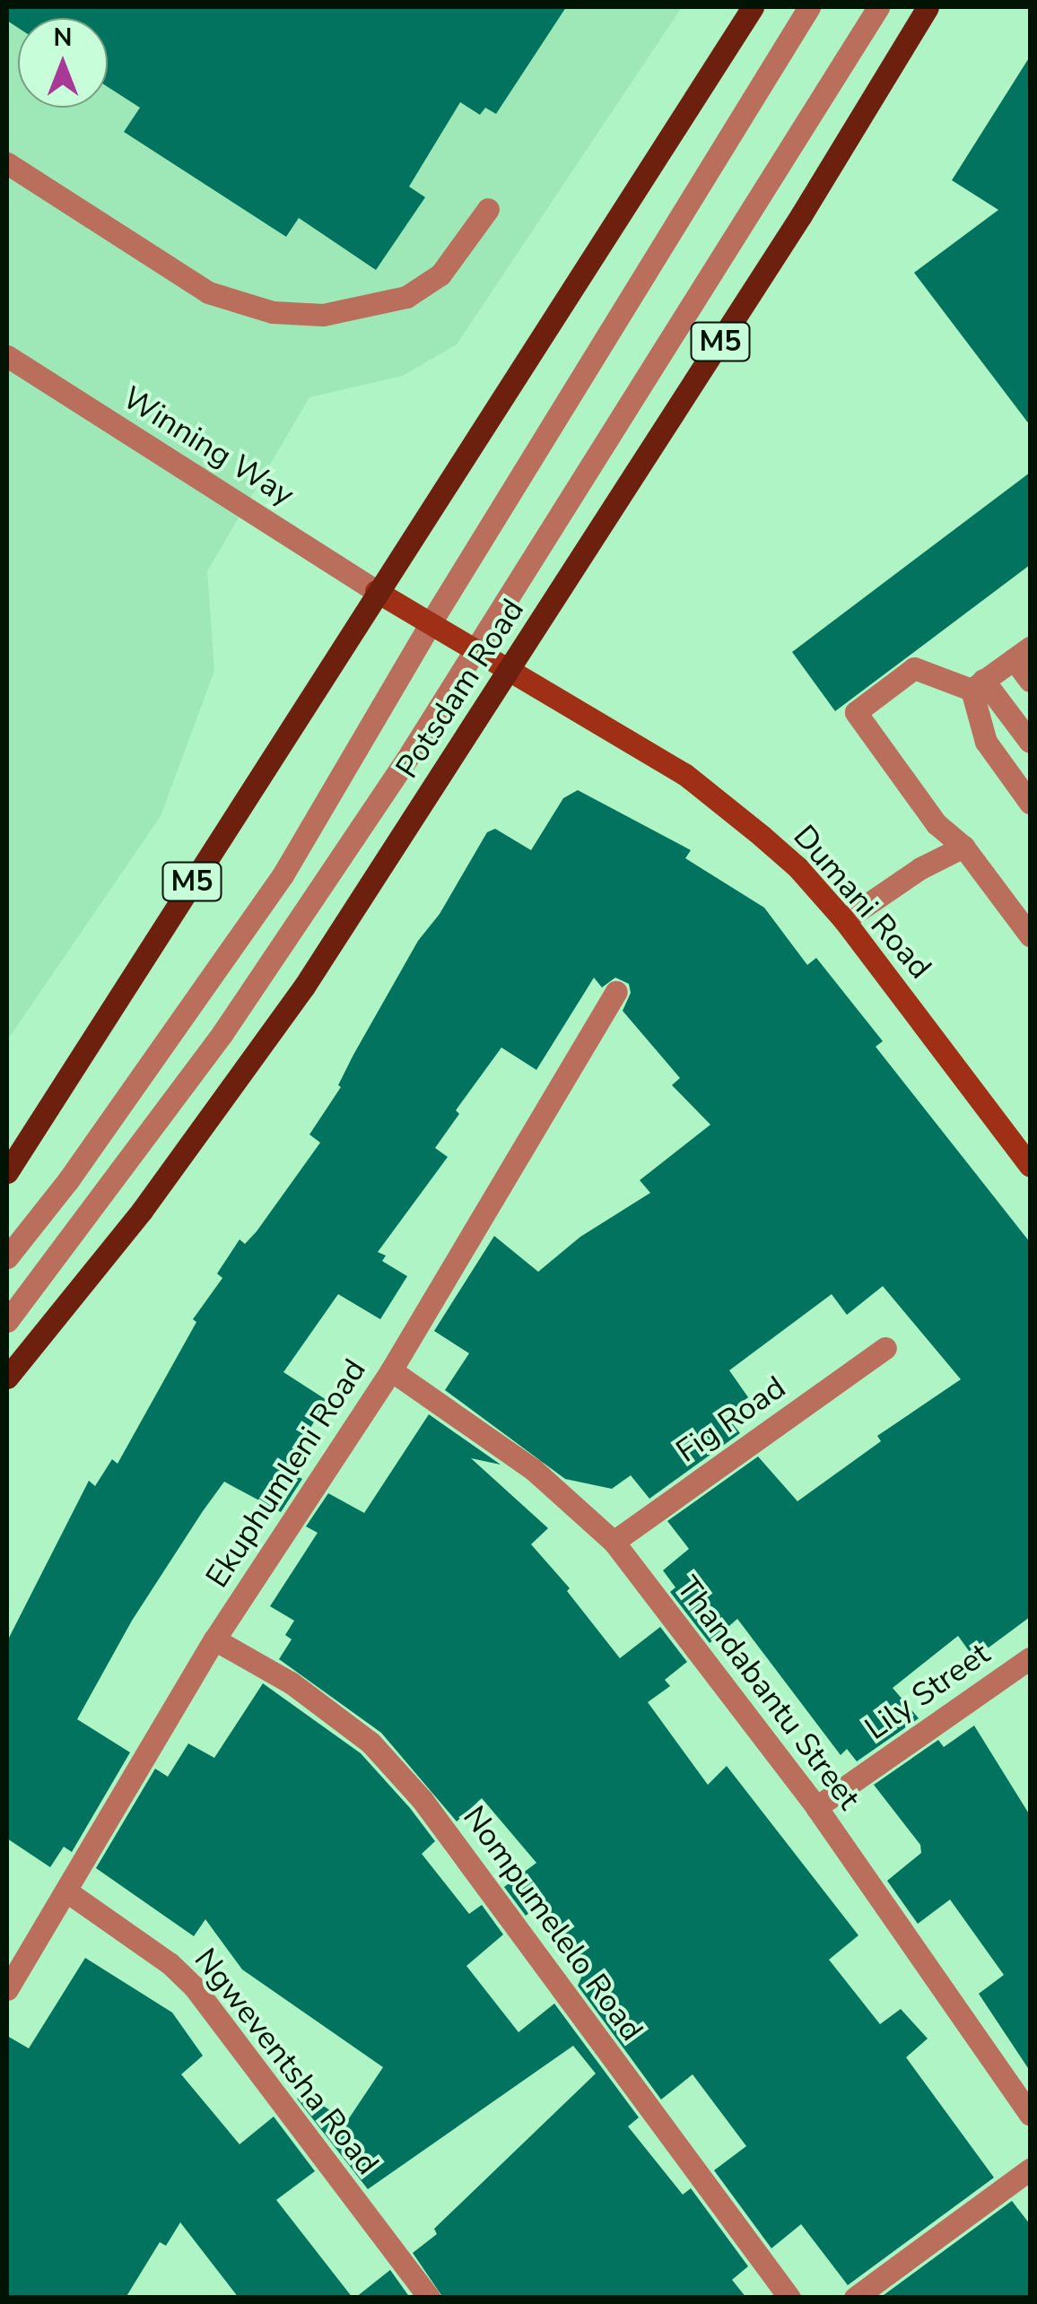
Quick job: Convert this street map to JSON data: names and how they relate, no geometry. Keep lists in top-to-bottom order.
{
  "streets": {
    "main road": ["M5", "Potsdam Road"],
    "street": [
      "Winning Way",
      "Dumani Road",
      "Fig Road",
      "Ekuphumleni Road",
      "Lily Street",
      "Thandabantu Street",
      "Nompumelelo Road",
      "Ngweventsha Road"
    ]
  },
  "crossings": [
    ["M5", "Winning Way"],
    ["M5", "Dumani Road"],
    ["Winning Way", "Dumani Road"],
    ["Potsdam Road", "Dumani Road"],
    ["Fig Road", "Thandabantu Street"],
    ["Ekuphumleni Road", "Thandabantu Street"],
    ["Ekuphumleni Road", "Nompumelelo Road"],
    ["Ekuphumleni Road", "Ngweventsha Road"],
    ["Lily Street", "Thandabantu Street"]
  ],
  "north": "top"
}
